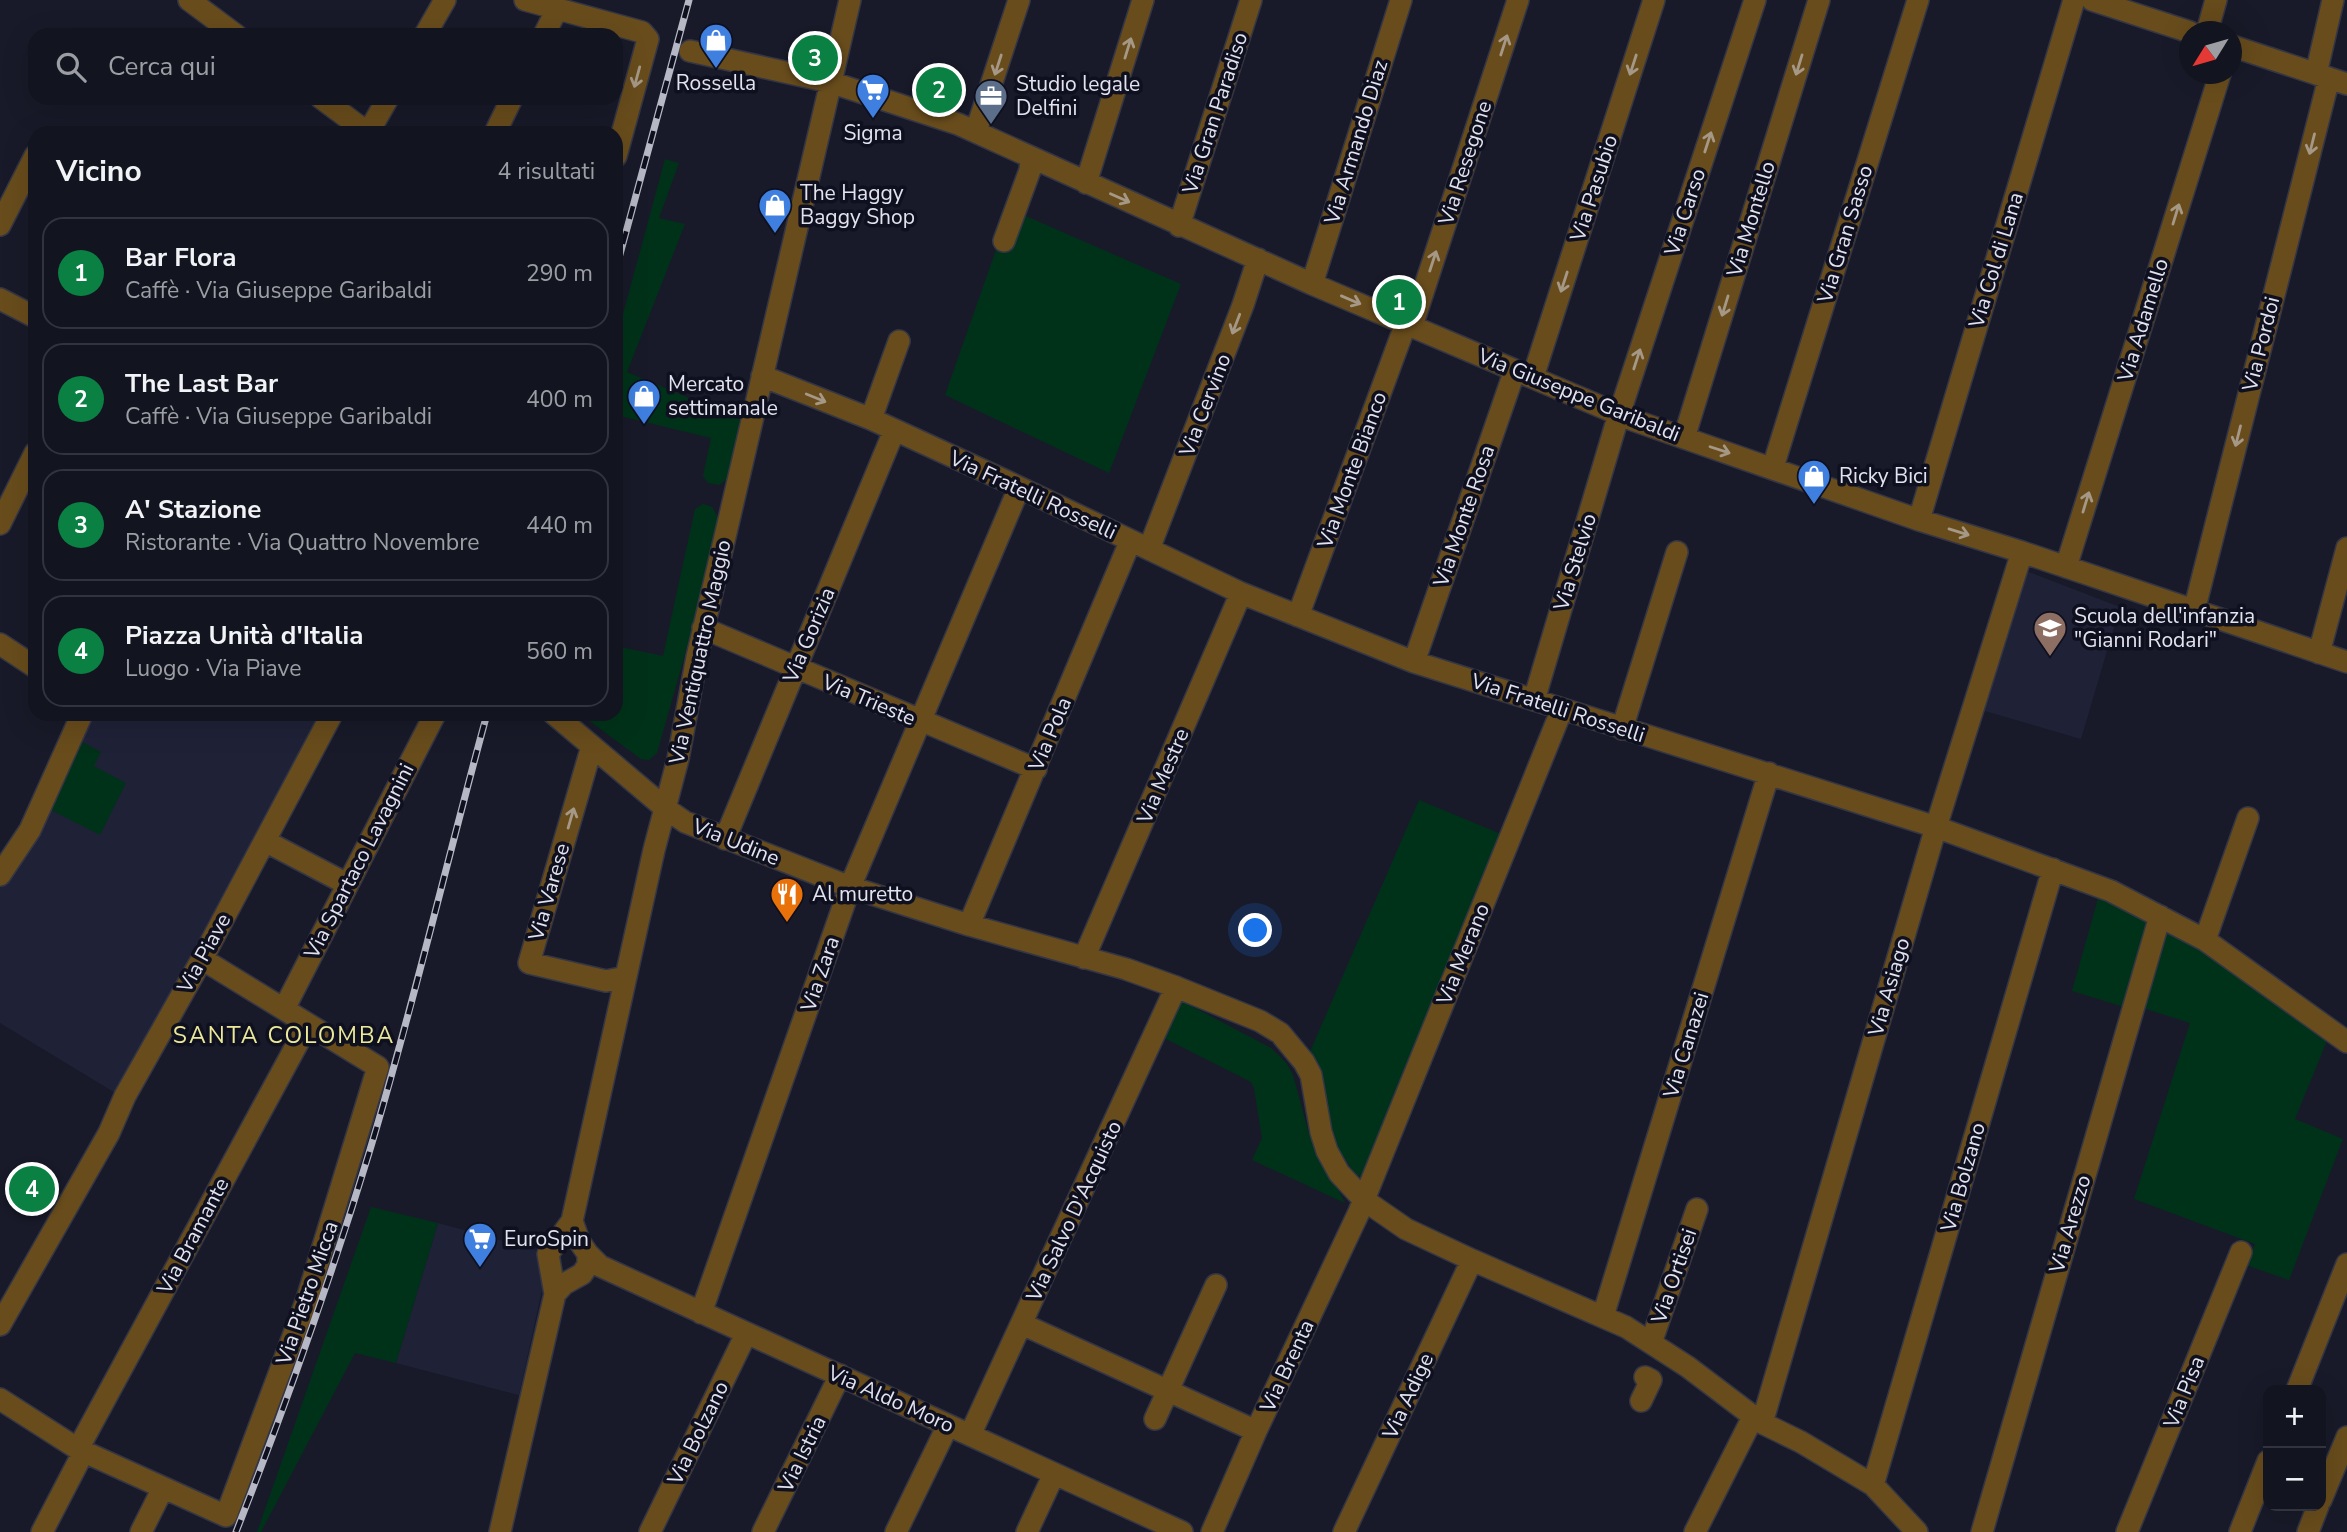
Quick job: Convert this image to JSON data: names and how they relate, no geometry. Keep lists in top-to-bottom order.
{
  "streets": {
    "street": [
      "Via Gran Paradiso",
      "Via Armando Diaz",
      "Via Resegone",
      "Via Pasubio",
      "Via Carso",
      "Via Montello",
      "Via Gran Sasso",
      "Via Col di Lana",
      "Via Adamello",
      "Via Pordoi",
      "Via Giuseppe Garibaldi",
      "Via Cervino",
      "Via Monte Bianco",
      "Via Fratelli Rosselli",
      "Via Monte Rosa",
      "Via Stelvio",
      "Via Gorizia",
      "Via Ventiquattro Maggio",
      "Via Trieste",
      "Via Pola",
      "Via Mestre",
      "Via Udine",
      "Via Spartaco Lavagnini",
      "Via Varese",
      "Via Piave",
      "Via Merano",
      "Via Zara",
      "Via Asiago",
      "Via Canazei",
      "Via Bolzano",
      "Via Salvo D'Acquisto",
      "Via Arezzo",
      "Via Bramante",
      "Via Ortisei",
      "Via Pietro Micca",
      "Via Brenta",
      "Via Pisa",
      "Via Adige",
      "Via Aldo Moro",
      "Via Istria"
    ]
  },
  "crossings": [
    ["Via Gran Paradiso", "Via Giuseppe Garibaldi"],
    ["Via Armando Diaz", "Via Giuseppe Garibaldi"],
    ["Via Resegone", "Via Giuseppe Garibaldi"],
    ["Via Resegone", "Via Monte Bianco"],
    ["Via Pasubio", "Via Giuseppe Garibaldi"],
    ["Via Pasubio", "Via Monte Rosa"],
    ["Via Carso", "Via Giuseppe Garibaldi"],
    ["Via Carso", "Via Stelvio"],
    ["Via Montello", "Via Giuseppe Garibaldi"],
    ["Via Gran Sasso", "Via Giuseppe Garibaldi"],
    ["Via Col di Lana", "Via Giuseppe Garibaldi"],
    ["Via Adamello", "Via Giuseppe Garibaldi"],
    ["Via Pordoi", "Via Giuseppe Garibaldi"],
    ["Via Giuseppe Garibaldi", "Via Cervino"],
    ["Via Giuseppe Garibaldi", "Via Monte Bianco"],
    ["Via Giuseppe Garibaldi", "Via Monte Rosa"],
    ["Via Giuseppe Garibaldi", "Via Stelvio"],
    ["Via Giuseppe Garibaldi", "Via Ventiquattro Maggio"],
    ["Via Giuseppe Garibaldi", "Via Asiago"],
    ["Via Cervino", "Via Fratelli Rosselli"],
    ["Via Cervino", "Via Pola"],
    ["Via Monte Bianco", "Via Fratelli Rosselli"],
    ["Via Fratelli Rosselli", "Via Monte Rosa"],
    ["Via Fratelli Rosselli", "Via Stelvio"],
    ["Via Fratelli Rosselli", "Via Gorizia"],
    ["Via Fratelli Rosselli", "Via Ventiquattro Maggio"],
    ["Via Fratelli Rosselli", "Via Pola"],
    ["Via Fratelli Rosselli", "Via Mestre"],
    ["Via Fratelli Rosselli", "Via Merano"],
    ["Via Fratelli Rosselli", "Via Zara"],
    ["Via Fratelli Rosselli", "Via Asiago"],
    ["Via Fratelli Rosselli", "Via Canazei"],
    ["Via Fratelli Rosselli", "Via Bolzano"],
    ["Via Fratelli Rosselli", "Via Arezzo"],
    ["Via Gorizia", "Via Trieste"],
    ["Via Gorizia", "Via Udine"],
    ["Via Ventiquattro Maggio", "Via Trieste"],
    ["Via Ventiquattro Maggio", "Via Udine"],
    ["Via Ventiquattro Maggio", "Via Varese"],
    ["Via Ventiquattro Maggio", "Via Aldo Moro"],
    ["Via Trieste", "Via Pola"],
    ["Via Trieste", "Via Zara"],
    ["Via Pola", "Via Udine"],
    ["Via Mestre", "Via Udine"],
    ["Via Udine", "Via Varese"],
    ["Via Udine", "Via Merano"],
    ["Via Udine", "Via Zara"],
    ["Via Udine", "Via Asiago"],
    ["Via Udine", "Via Canazei"],
    ["Via Udine", "Via Bolzano"],
    ["Via Udine", "Via Salvo D'Acquisto"],
    ["Via Udine", "Via Ortisei"],
    ["Via Udine", "Via Brenta"],
    ["Via Udine", "Via Adige"],
    ["Via Merano", "Via Brenta"],
    ["Via Zara", "Via Aldo Moro"],
    ["Via Bolzano", "Via Aldo Moro"],
    ["Via Salvo D'Acquisto", "Via Aldo Moro"],
    ["Via Bramante", "Via Pietro Micca"],
    ["Via Aldo Moro", "Via Istria"]
  ],
  "one_way": [
    "Via Resegone",
    "Via Pasubio",
    "Via Carso",
    "Via Montello",
    "Via Adamello",
    "Via Pordoi",
    "Via Cervino"
  ],
  "districts": ["SANTA COLOMBA"],
  "places": {
    "shop": [
      "Rossella",
      "The Haggy Baggy Shop",
      "Mercato settimanale",
      "Ricky Bici"
    ],
    "supermarket": ["Sigma", "EuroSpin"],
    "office": ["Studio legale Delfini"],
    "school or university": ["Scuola dell'infanzia \"Gianni Rodari\""],
    "restaurant": ["Al muretto"]
  },
  "north": "bottom left",
  "page": {
    "search": "Cerca qui",
    "pins": [
      "3",
      "2",
      "1",
      "4"
    ],
    "heading": ["Vicino", "4 risultati"],
    "list": [
      {
        "mark": "1",
        "name": "Bar Flora",
        "note": "Caffè · Via Giuseppe Garibaldi",
        "value": "290 m"
      },
      {
        "mark": "2",
        "name": "The Last Bar",
        "note": "Caffè · Via Giuseppe Garibaldi",
        "value": "400 m"
      },
      {
        "mark": "3",
        "name": "A' Stazione",
        "note": "Ristorante · Via Quattro Novembre",
        "value": "440 m"
      },
      {
        "mark": "4",
        "name": "Piazza Unità d'Italia",
        "note": "Luogo · Via Piave",
        "value": "560 m"
      }
    ],
    "map_buttons": ["+", "−"]
  }
}
